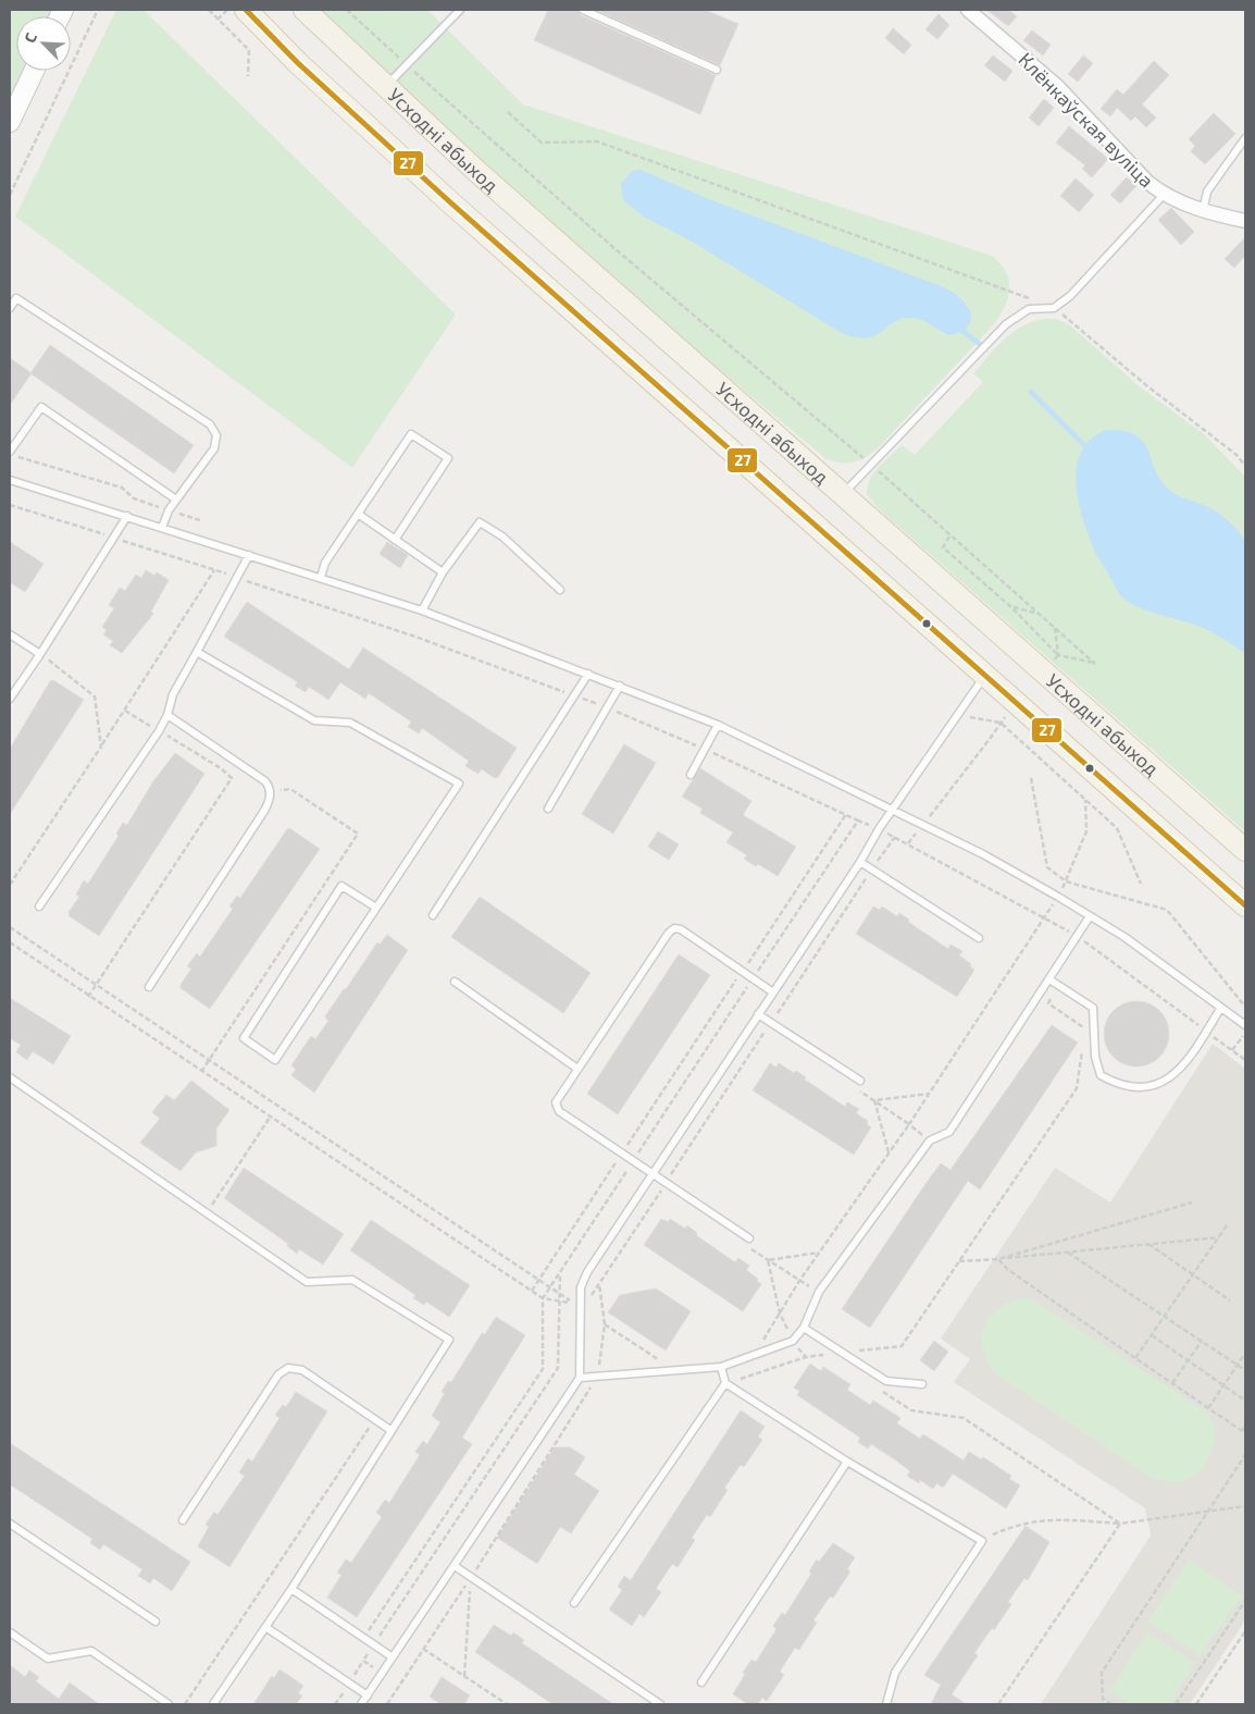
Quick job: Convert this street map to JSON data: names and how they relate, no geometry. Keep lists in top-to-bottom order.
{
  "streets": {
    "main road": ["Усходні абыход"],
    "street": ["Клёнкаўская вуліца"]
  },
  "lines": ["transit line 27"],
  "north": "top left"
}
